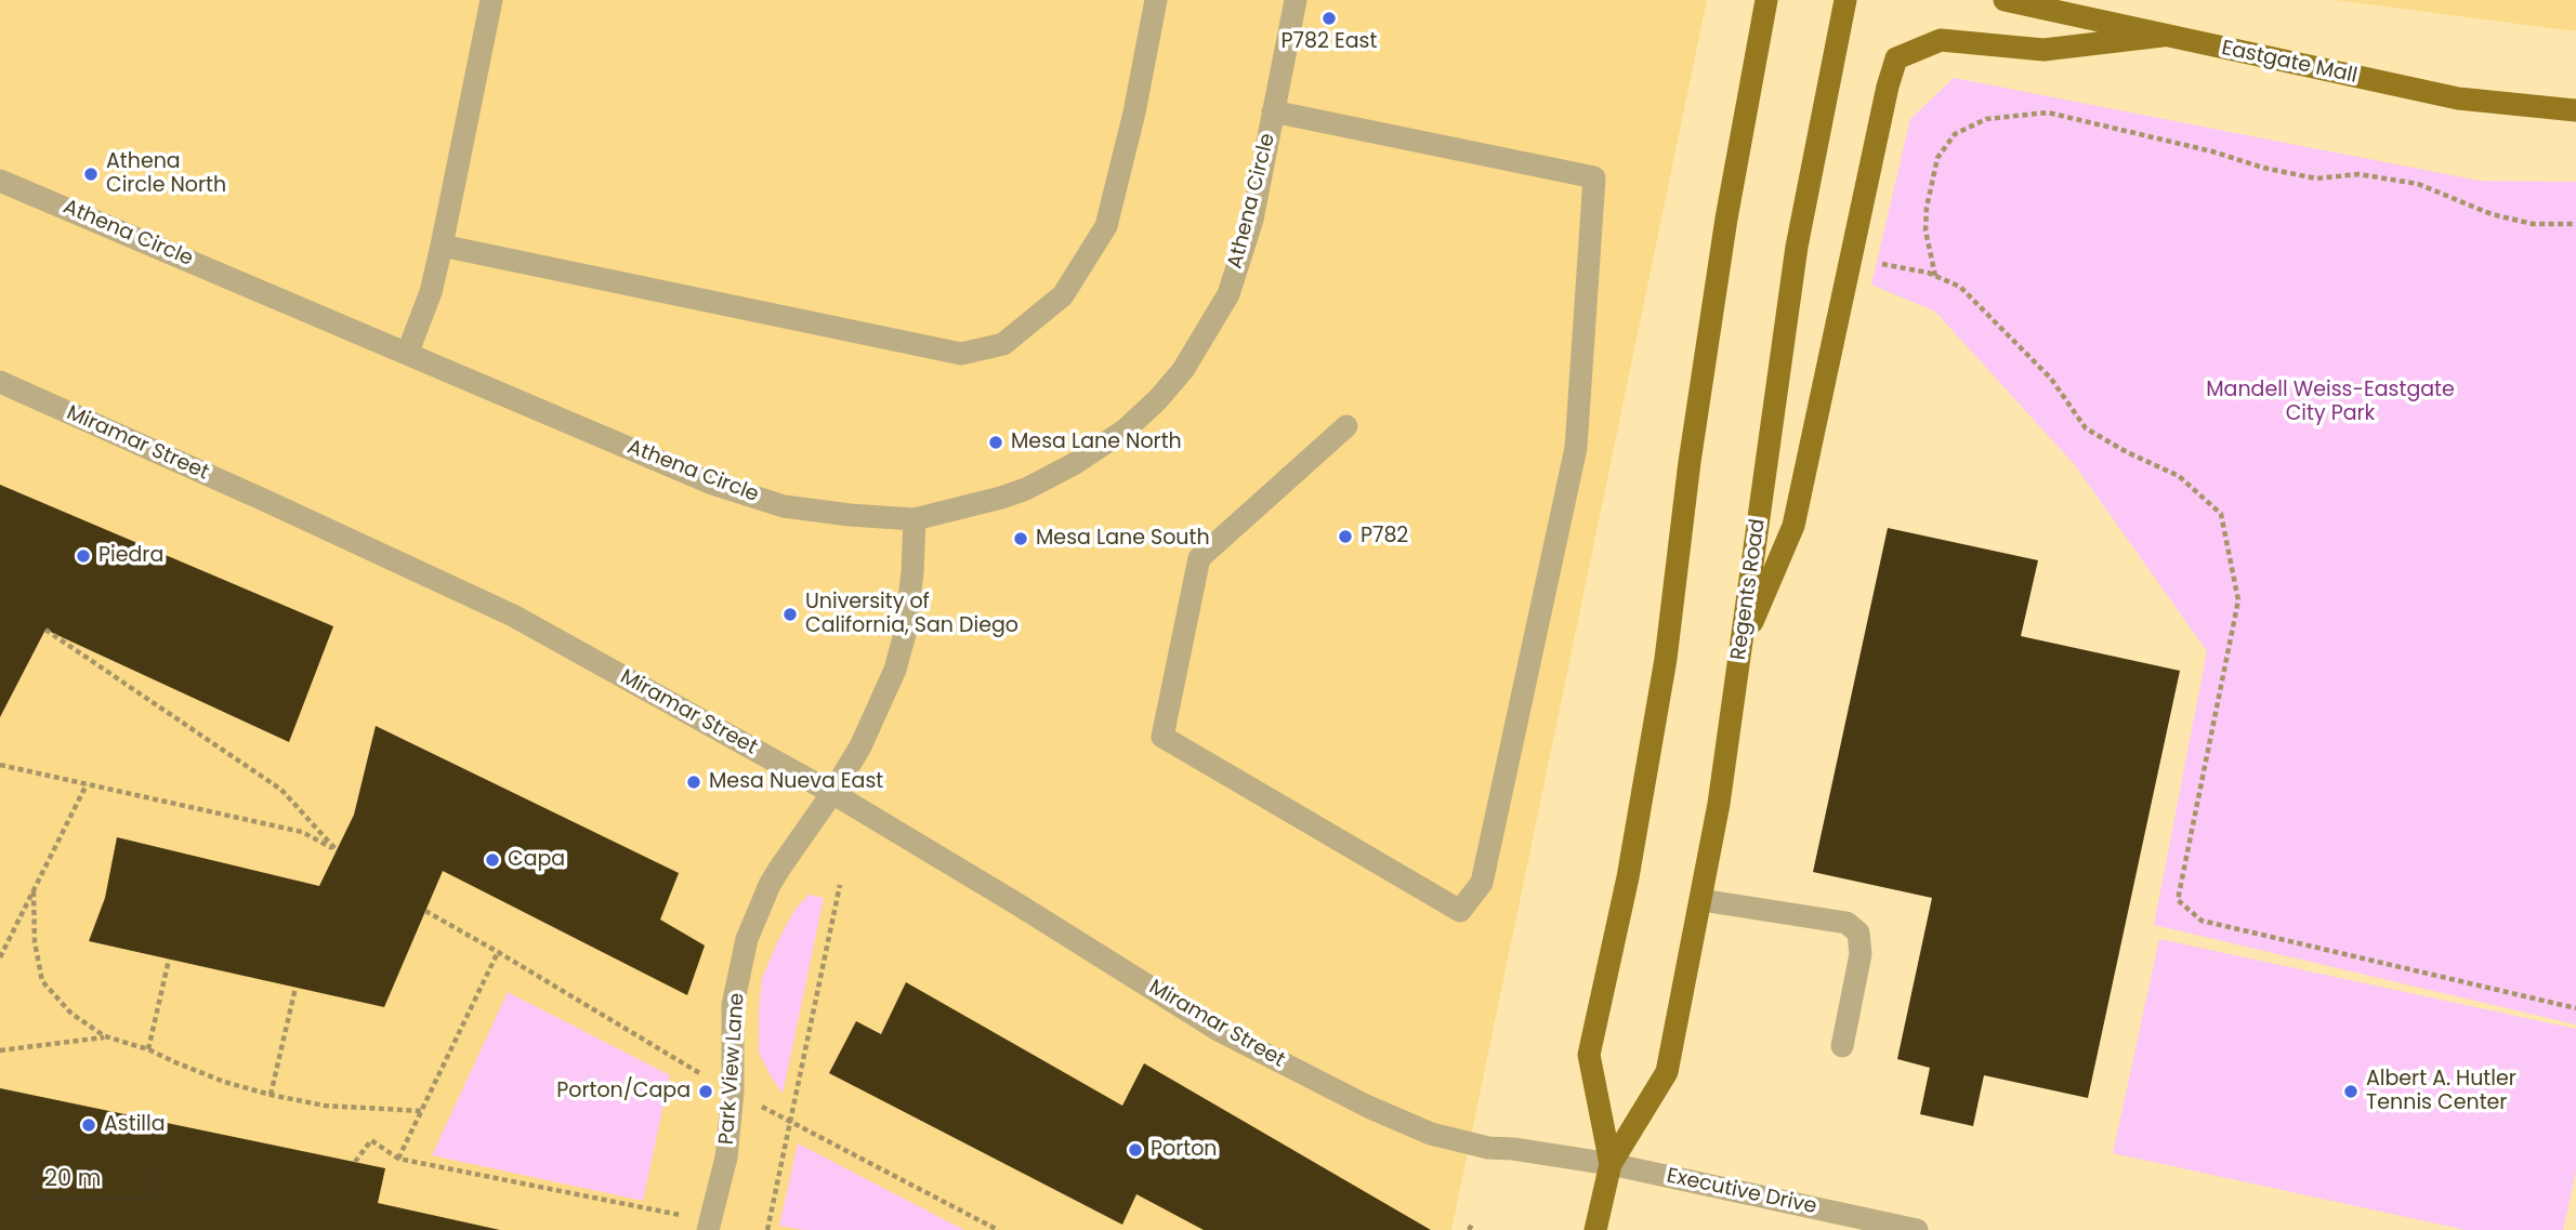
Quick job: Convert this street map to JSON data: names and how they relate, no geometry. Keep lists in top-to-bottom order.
{
  "streets": {
    "main road": ["Eastgate Mall", "Regents Road"],
    "street": [
      "Athena Circle",
      "Miramar Street",
      "Park View Lane",
      "Executive Drive"
    ]
  },
  "crossings": [
    ["Athena Circle", "Park View Lane"],
    ["Miramar Street", "Regents Road"],
    ["Miramar Street", "Park View Lane"],
    ["Miramar Street", "Executive Drive"],
    ["Regents Road", "Executive Drive"]
  ],
  "parks": ["Mandell Weiss-Eastgate City Park"],
  "places": [
    "P782 East",
    "Athena Circle North",
    "Mesa Lane North",
    "P782",
    "Mesa Lane South",
    "Piedra",
    "University of California, San Diego",
    "Mesa Nueva East",
    "Capa",
    "Porton/Capa",
    "Albert A. Hutler Tennis Center",
    "Astilla",
    "Porton"
  ],
  "scale_bar": "20 m"
}
